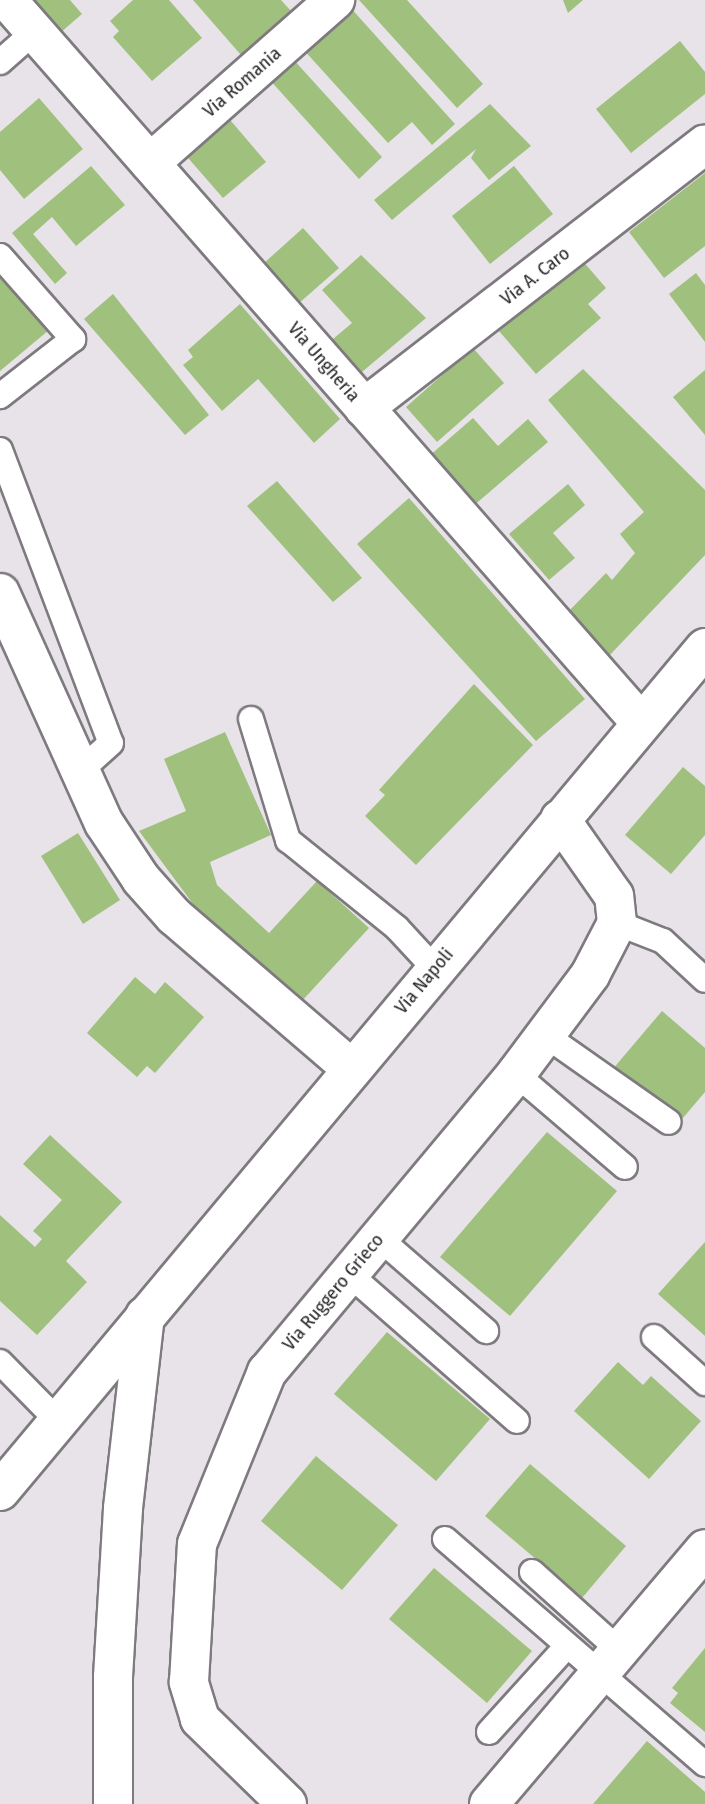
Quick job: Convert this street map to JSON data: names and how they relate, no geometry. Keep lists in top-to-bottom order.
{
  "streets": {
    "street": [
      "Via Romania",
      "Via A. Caro",
      "Via Ungheria",
      "Via Napoli",
      "Via Ruggero Grieco"
    ]
  },
  "crossings": [
    ["Via Romania", "Via Ungheria"],
    ["Via A. Caro", "Via Ungheria"],
    ["Via Ungheria", "Via Napoli"]
  ]
}
